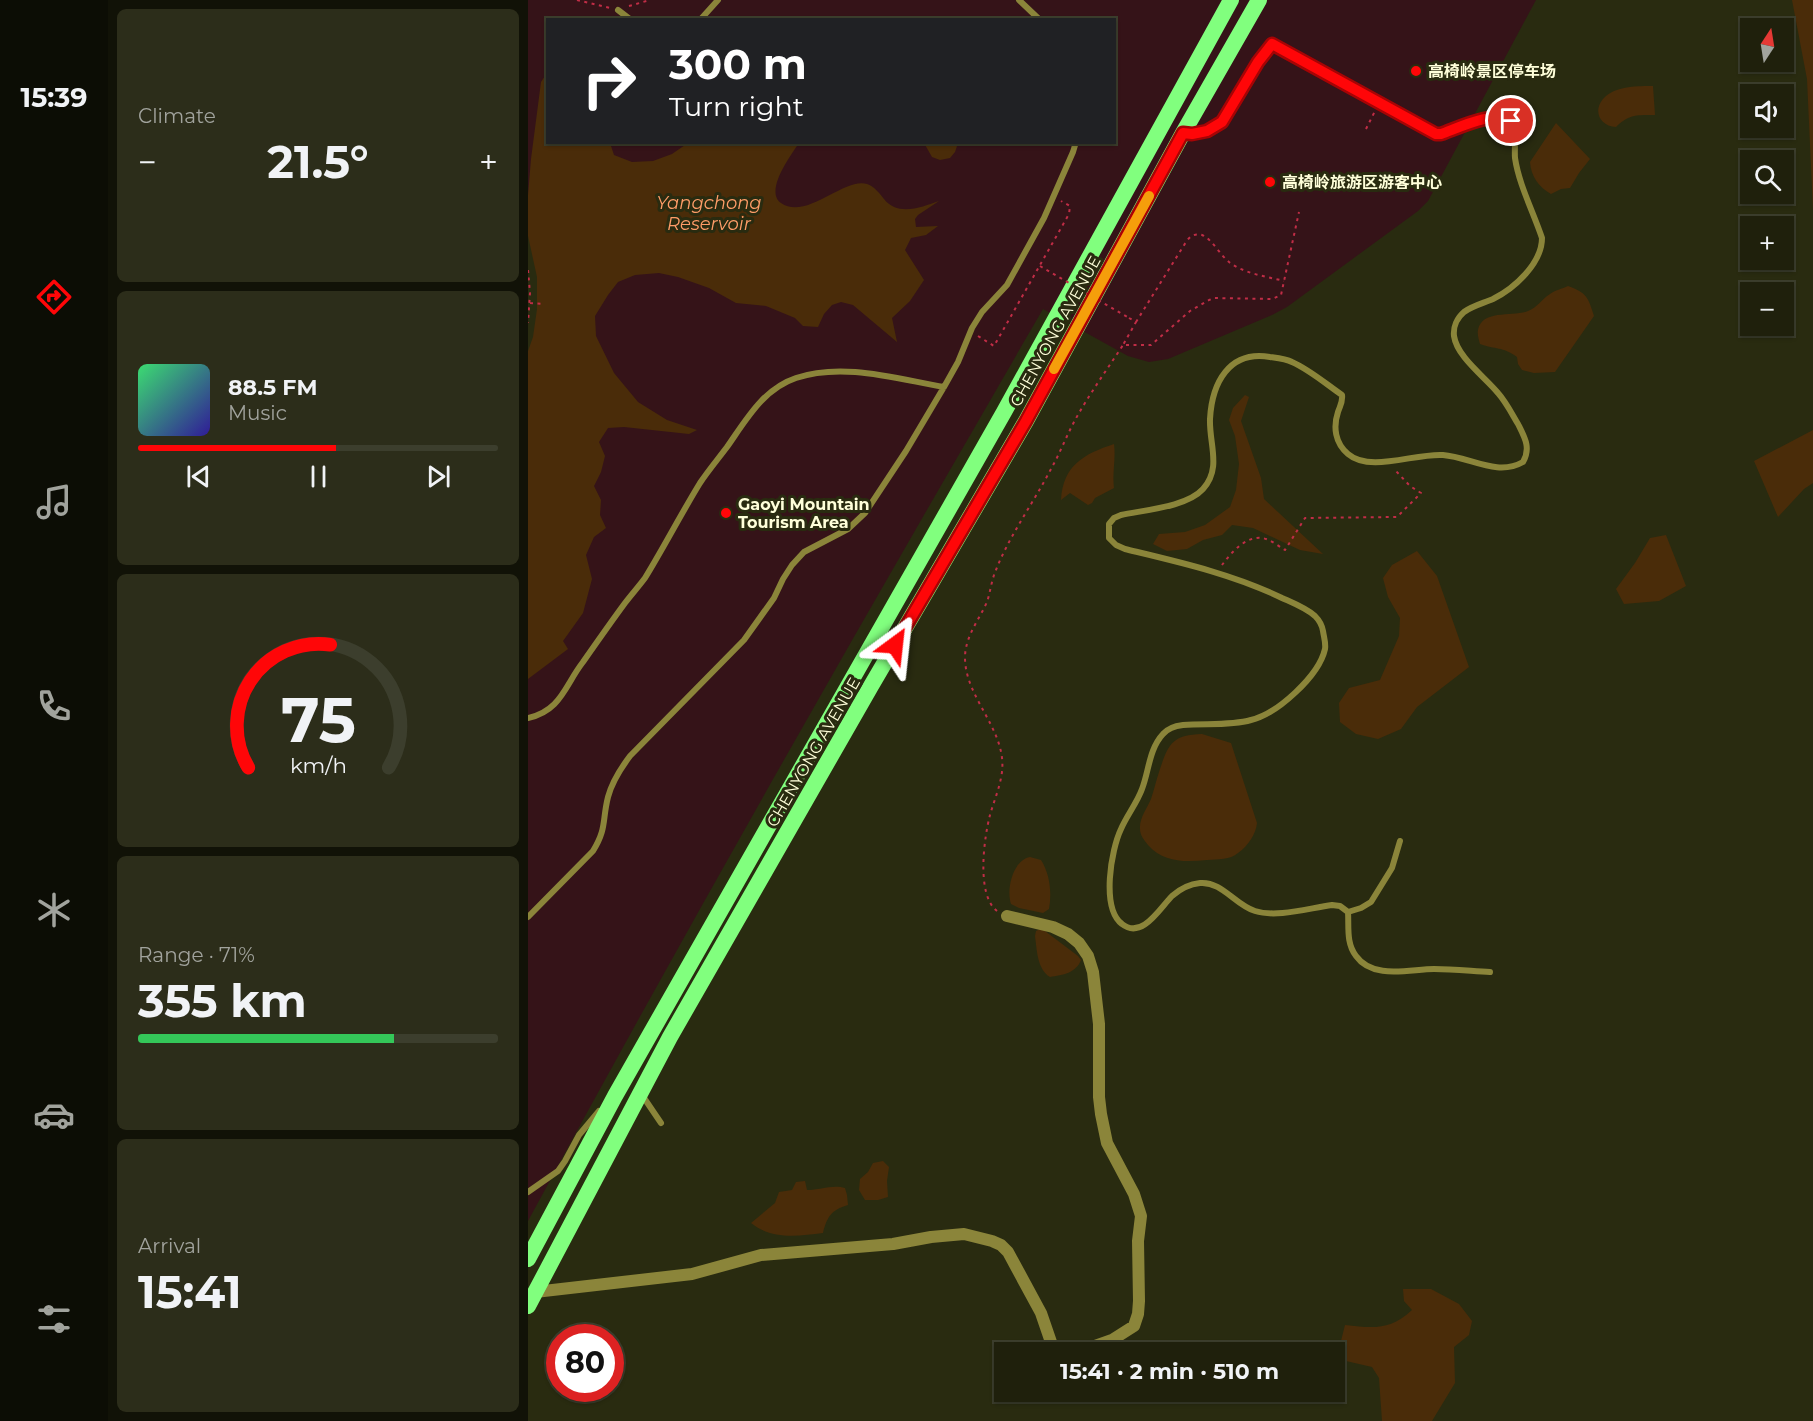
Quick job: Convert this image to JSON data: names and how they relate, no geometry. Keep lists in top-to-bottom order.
{
  "streets": {
    "highway": ["CHENYONG AVENUE"]
  },
  "water": ["Yangchong Reservoir"],
  "places": ["高椅岭景区停车场", "高椅岭旅游区游客中心", "Gaoyi Mountain Tourism Area"],
  "north": "top",
  "page": {
    "tabs": "15:39",
    "tile": [
      "Climate",
      ["Range · 71%", "355 km"],
      ["Arrival", "15:41"]
    ],
    "map_buttons": ["+", "−"],
    "turn": ["300 m", "Turn right"],
    "heat": ["−", "21.5°", "+"],
    "song": ["88.5 FM", "Music"],
    "limit": "80",
    "trip": "15:41 · 2 min · 510 m",
    "gauge": ["75", "km/h"]
  }
}
